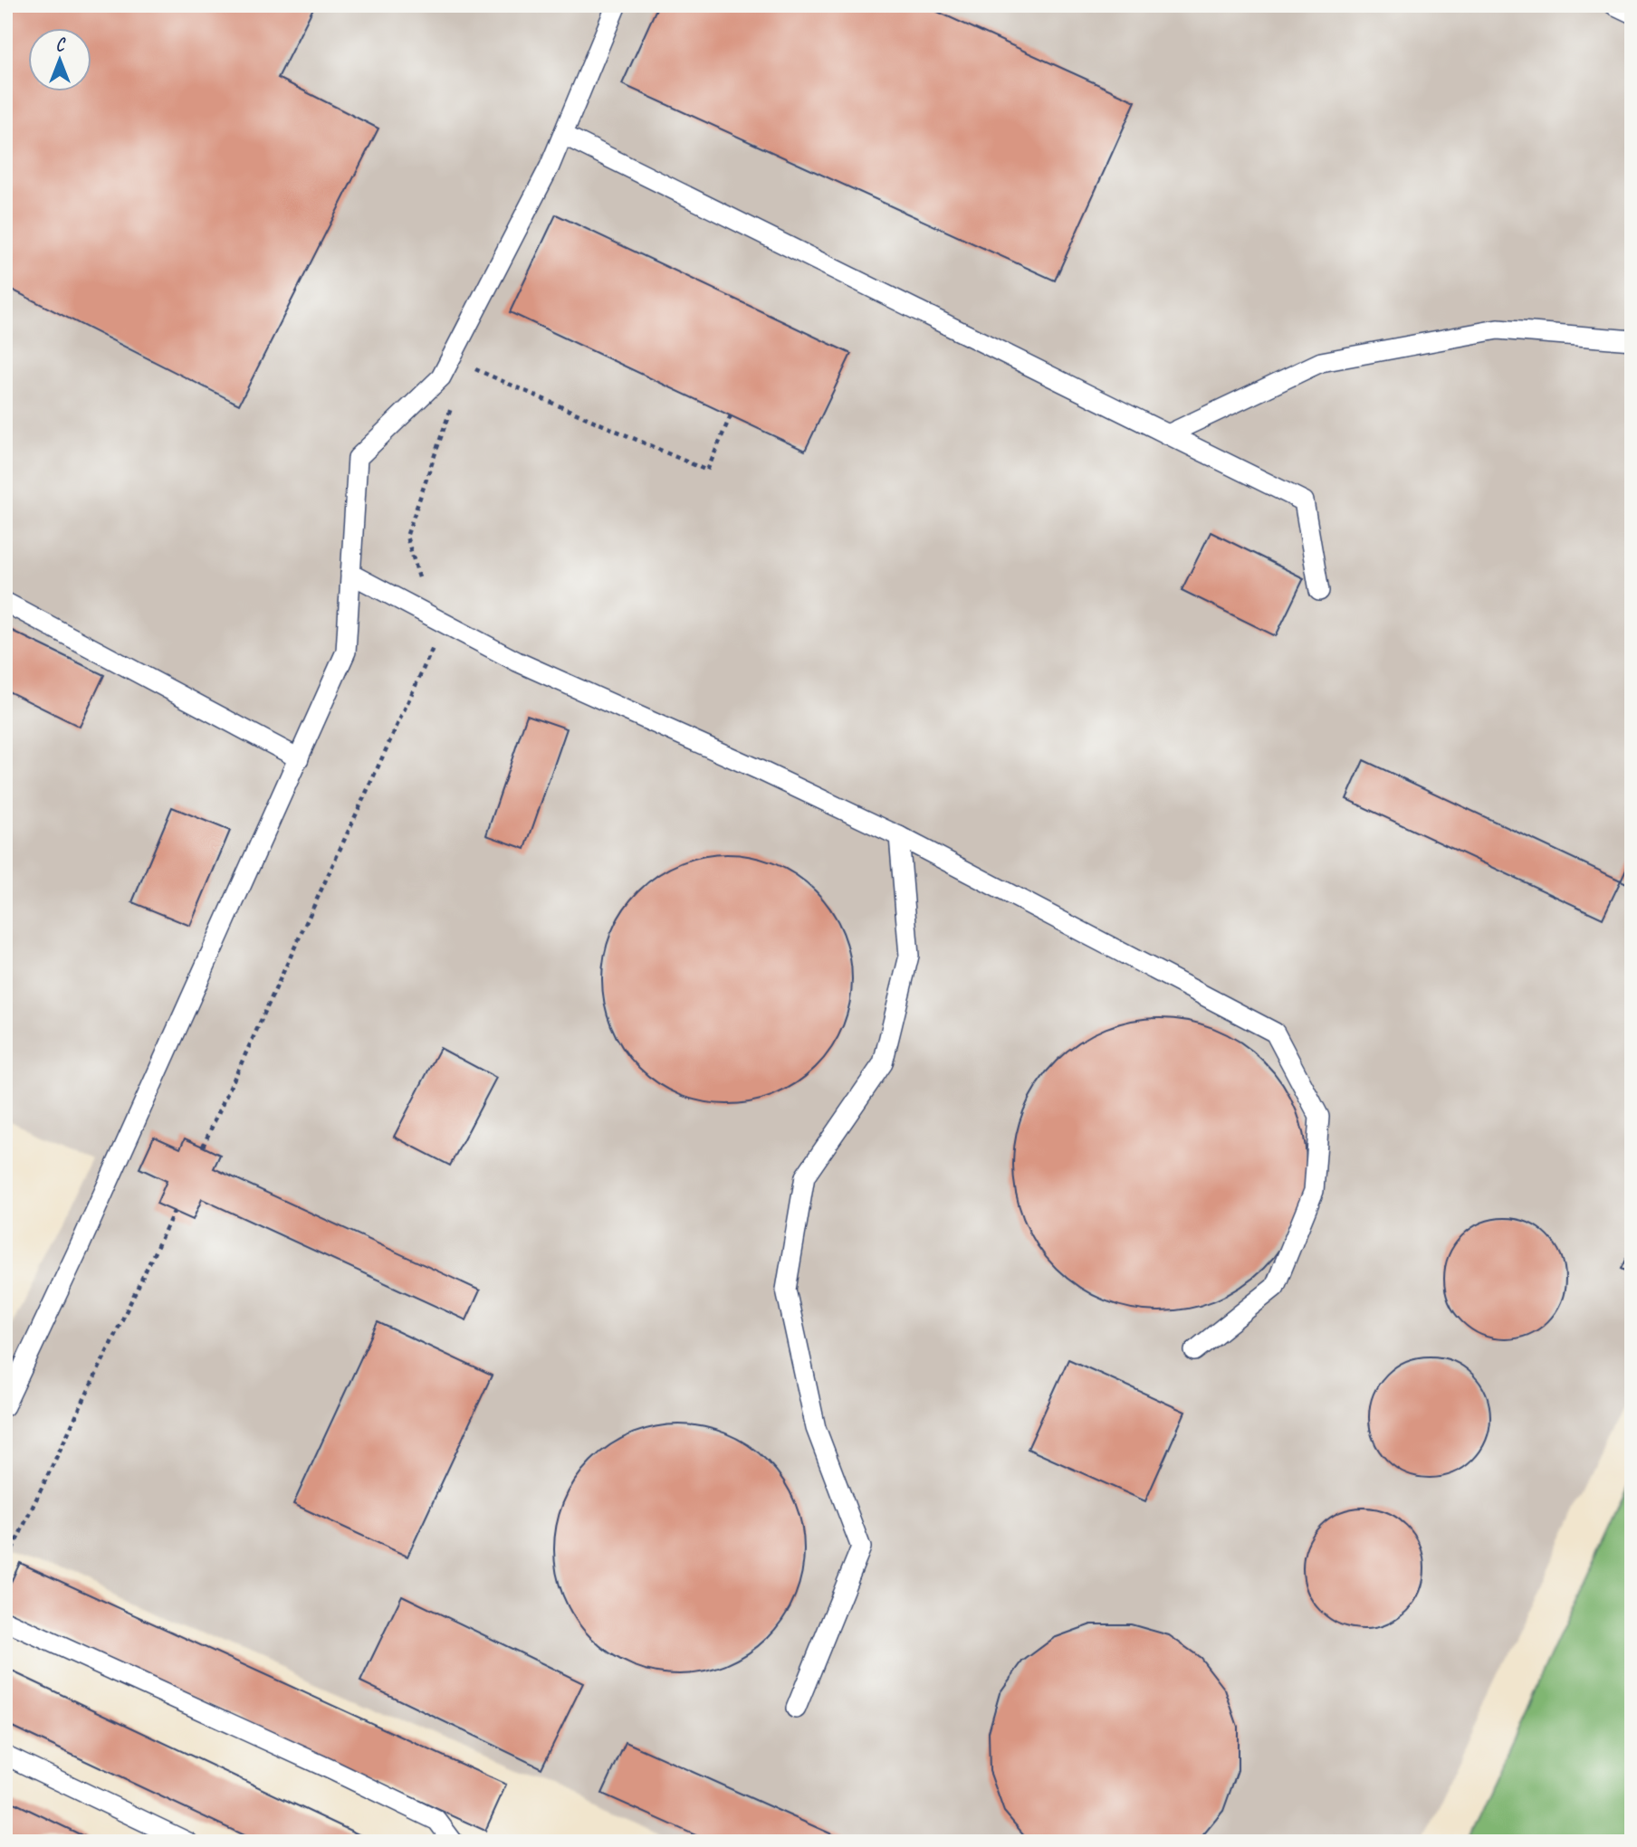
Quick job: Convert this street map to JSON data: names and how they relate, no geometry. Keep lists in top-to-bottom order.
{
  "north": "top"
}
